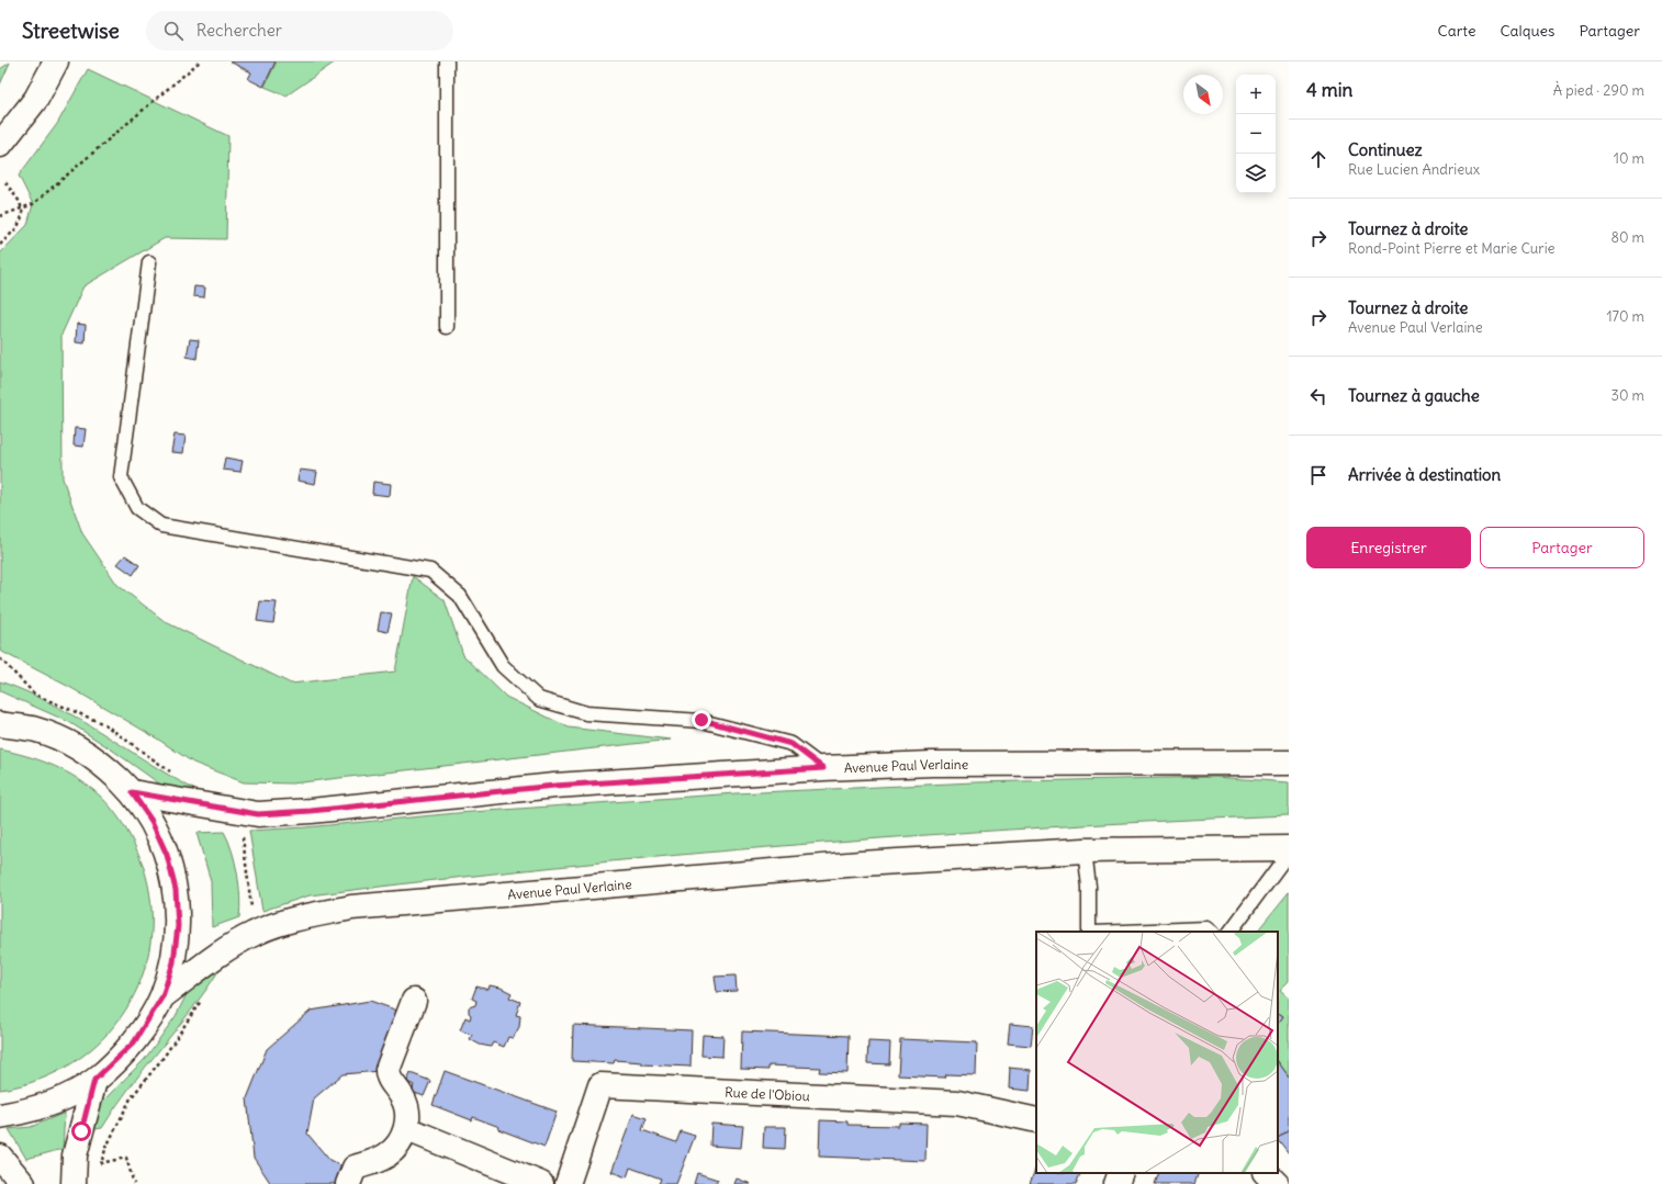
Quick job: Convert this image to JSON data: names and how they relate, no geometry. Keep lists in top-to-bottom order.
{
  "streets": {
    "main road": ["Avenue Paul Verlaine", "Rue de l'Obiou"]
  },
  "north": "bottom right",
  "page": {
    "header": "Streetwise",
    "search": "Rechercher",
    "nav": ["Carte", "Calques", "Partager"],
    "heading": ["4 min", "À pied · 290 m"],
    "map_buttons": ["+", "−"],
    "list": [
      ["Continuez", "Rue Lucien Andrieux", "10 m"],
      ["Tournez à droite", "Rond-Point Pierre et Marie Curie", "80 m"],
      ["Tournez à droite", "Avenue Paul Verlaine", "170 m"],
      ["Tournez à gauche", "30 m"],
      "Arrivée à destination"
    ],
    "buttons": ["Enregistrer", "Partager"]
  }
}
